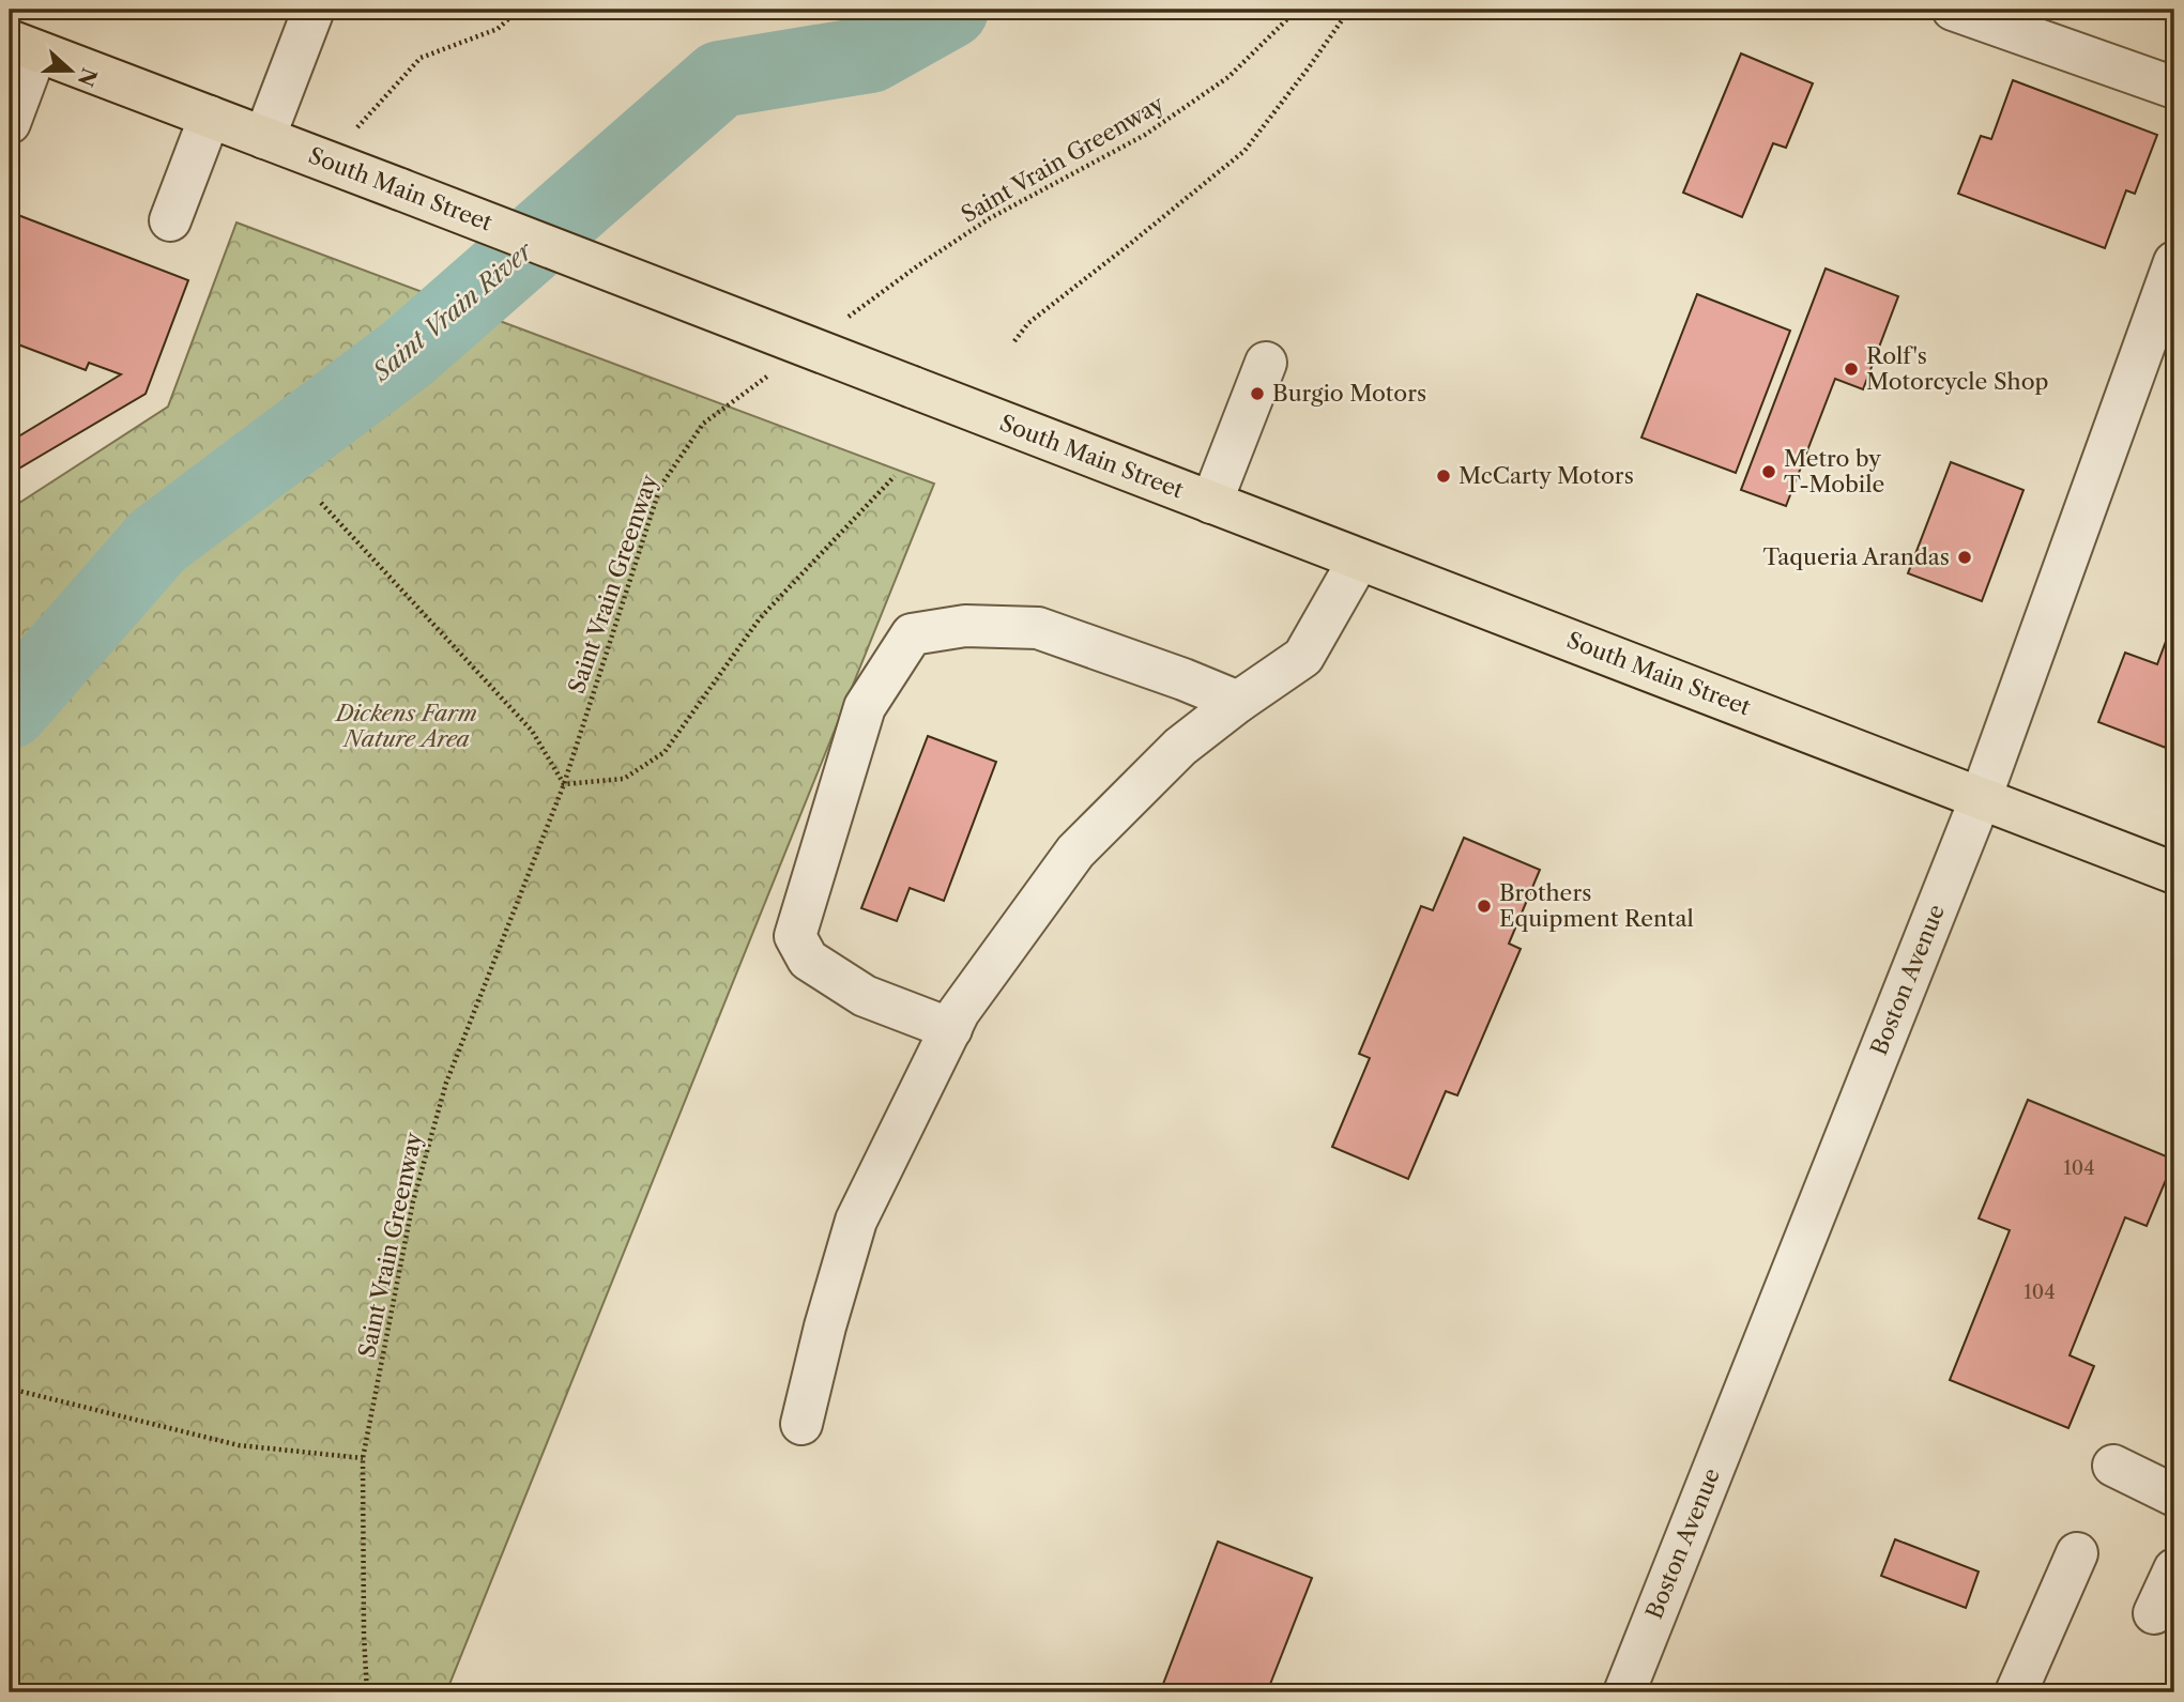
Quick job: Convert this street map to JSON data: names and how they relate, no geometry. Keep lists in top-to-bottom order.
{
  "streets": {
    "highway": ["South Main Street"],
    "street": ["Boston Avenue"],
    "path": ["Saint Vrain Greenway"]
  },
  "crossings": [
    ["South Main Street", "Boston Avenue"]
  ],
  "water": ["Saint Vrain River"],
  "parks": ["Dickens Farm Nature Area"],
  "places": [
    "Rolf's Motorcycle Shop",
    "Burgio Motors",
    "Metro by T-Mobile",
    "McCarty Motors",
    "Taqueria Arandas",
    "Brothers Equipment Rental"
  ],
  "house_numbers": ["104", "104"],
  "north": "right"
}
